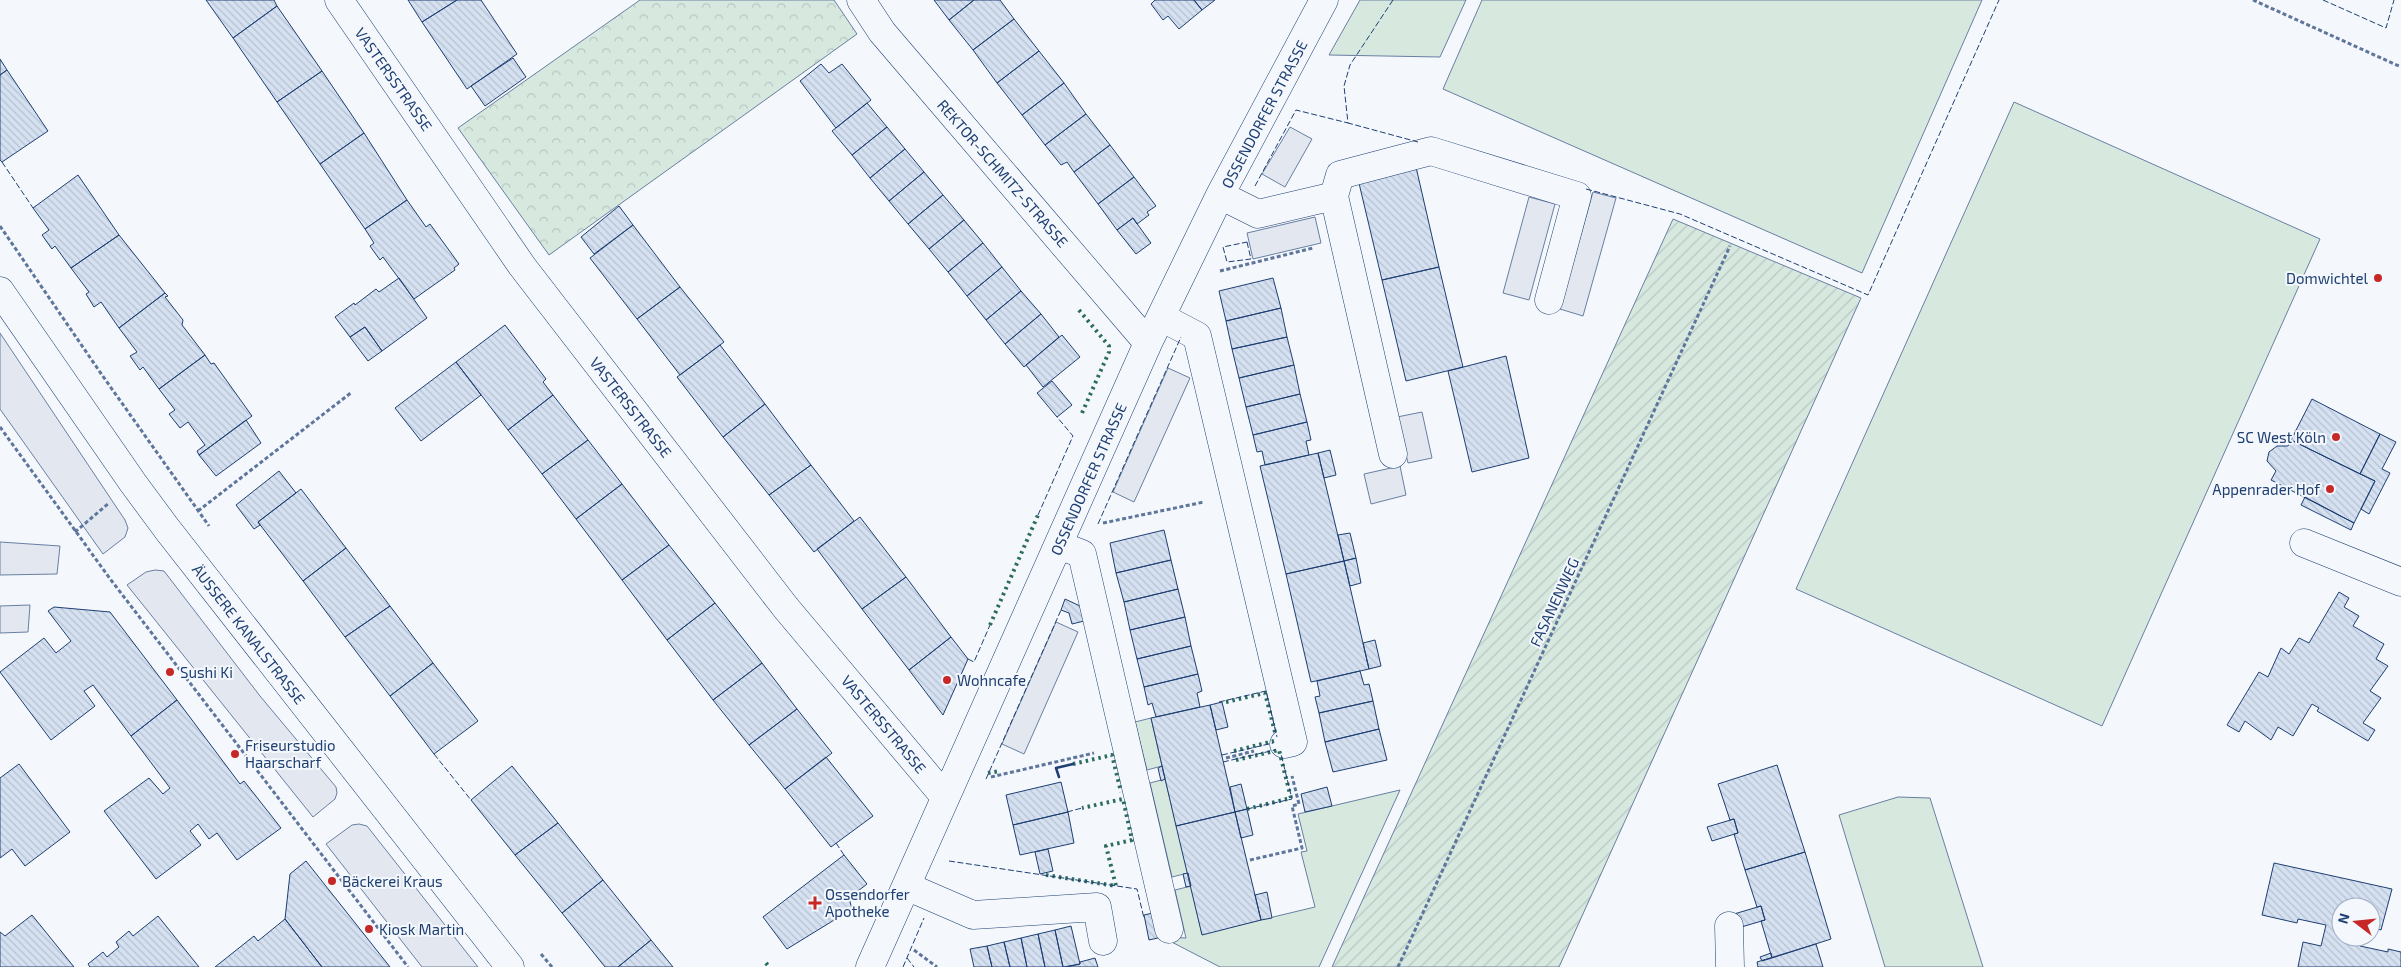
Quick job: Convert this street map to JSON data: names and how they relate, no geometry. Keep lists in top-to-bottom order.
{
  "streets": {
    "street": [
      "VASTERSSTRASSE",
      "OSSENDORFER STRASSE",
      "REKTOR-SCHMITZ-STRASSE",
      "ÄUSSERE KANALSTRASSE"
    ],
    "path": ["FASANENWEG"]
  },
  "crossings": [
    ["VASTERSSTRASSE", "OSSENDORFER STRASSE"],
    ["OSSENDORFER STRASSE", "REKTOR-SCHMITZ-STRASSE"]
  ],
  "places": {
    "other": [
      "Domwichtel",
      "SC West Köln",
      "Appenrader Hof",
      "Sushi Ki",
      "Wohncafe",
      "Friseurstudio Haarscharf",
      "Bäckerei Kraus",
      "Kiosk Martin"
    ],
    "health": ["Ossendorfer Apotheke"]
  },
  "north": "left"
}
